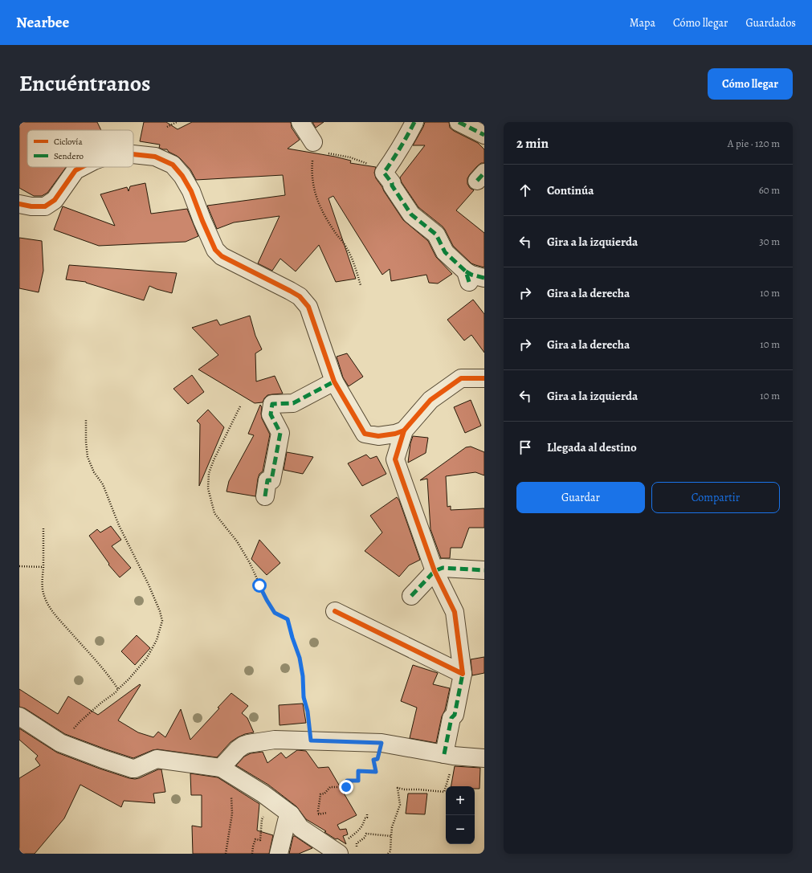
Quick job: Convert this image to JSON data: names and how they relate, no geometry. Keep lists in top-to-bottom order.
{
  "legend": ["Ciclovía", "Sendero"],
  "page": {
    "header": "Nearbee",
    "nav": ["Mapa", "Cómo llegar", "Guardados"],
    "title": "Encuéntranos",
    "buttons": [
      "Cómo llegar",
      ["Guardar", "Compartir"]
    ],
    "heading": ["2 min", "A pie · 120 m"],
    "list": [
      ["Continúa", "60 m"],
      ["Gira a la izquierda", "30 m"],
      ["Gira a la derecha", "10 m"],
      ["Gira a la derecha", "10 m"],
      ["Gira a la izquierda", "10 m"],
      "Llegada al destino"
    ],
    "map_buttons": ["+", "−"]
  }
}
